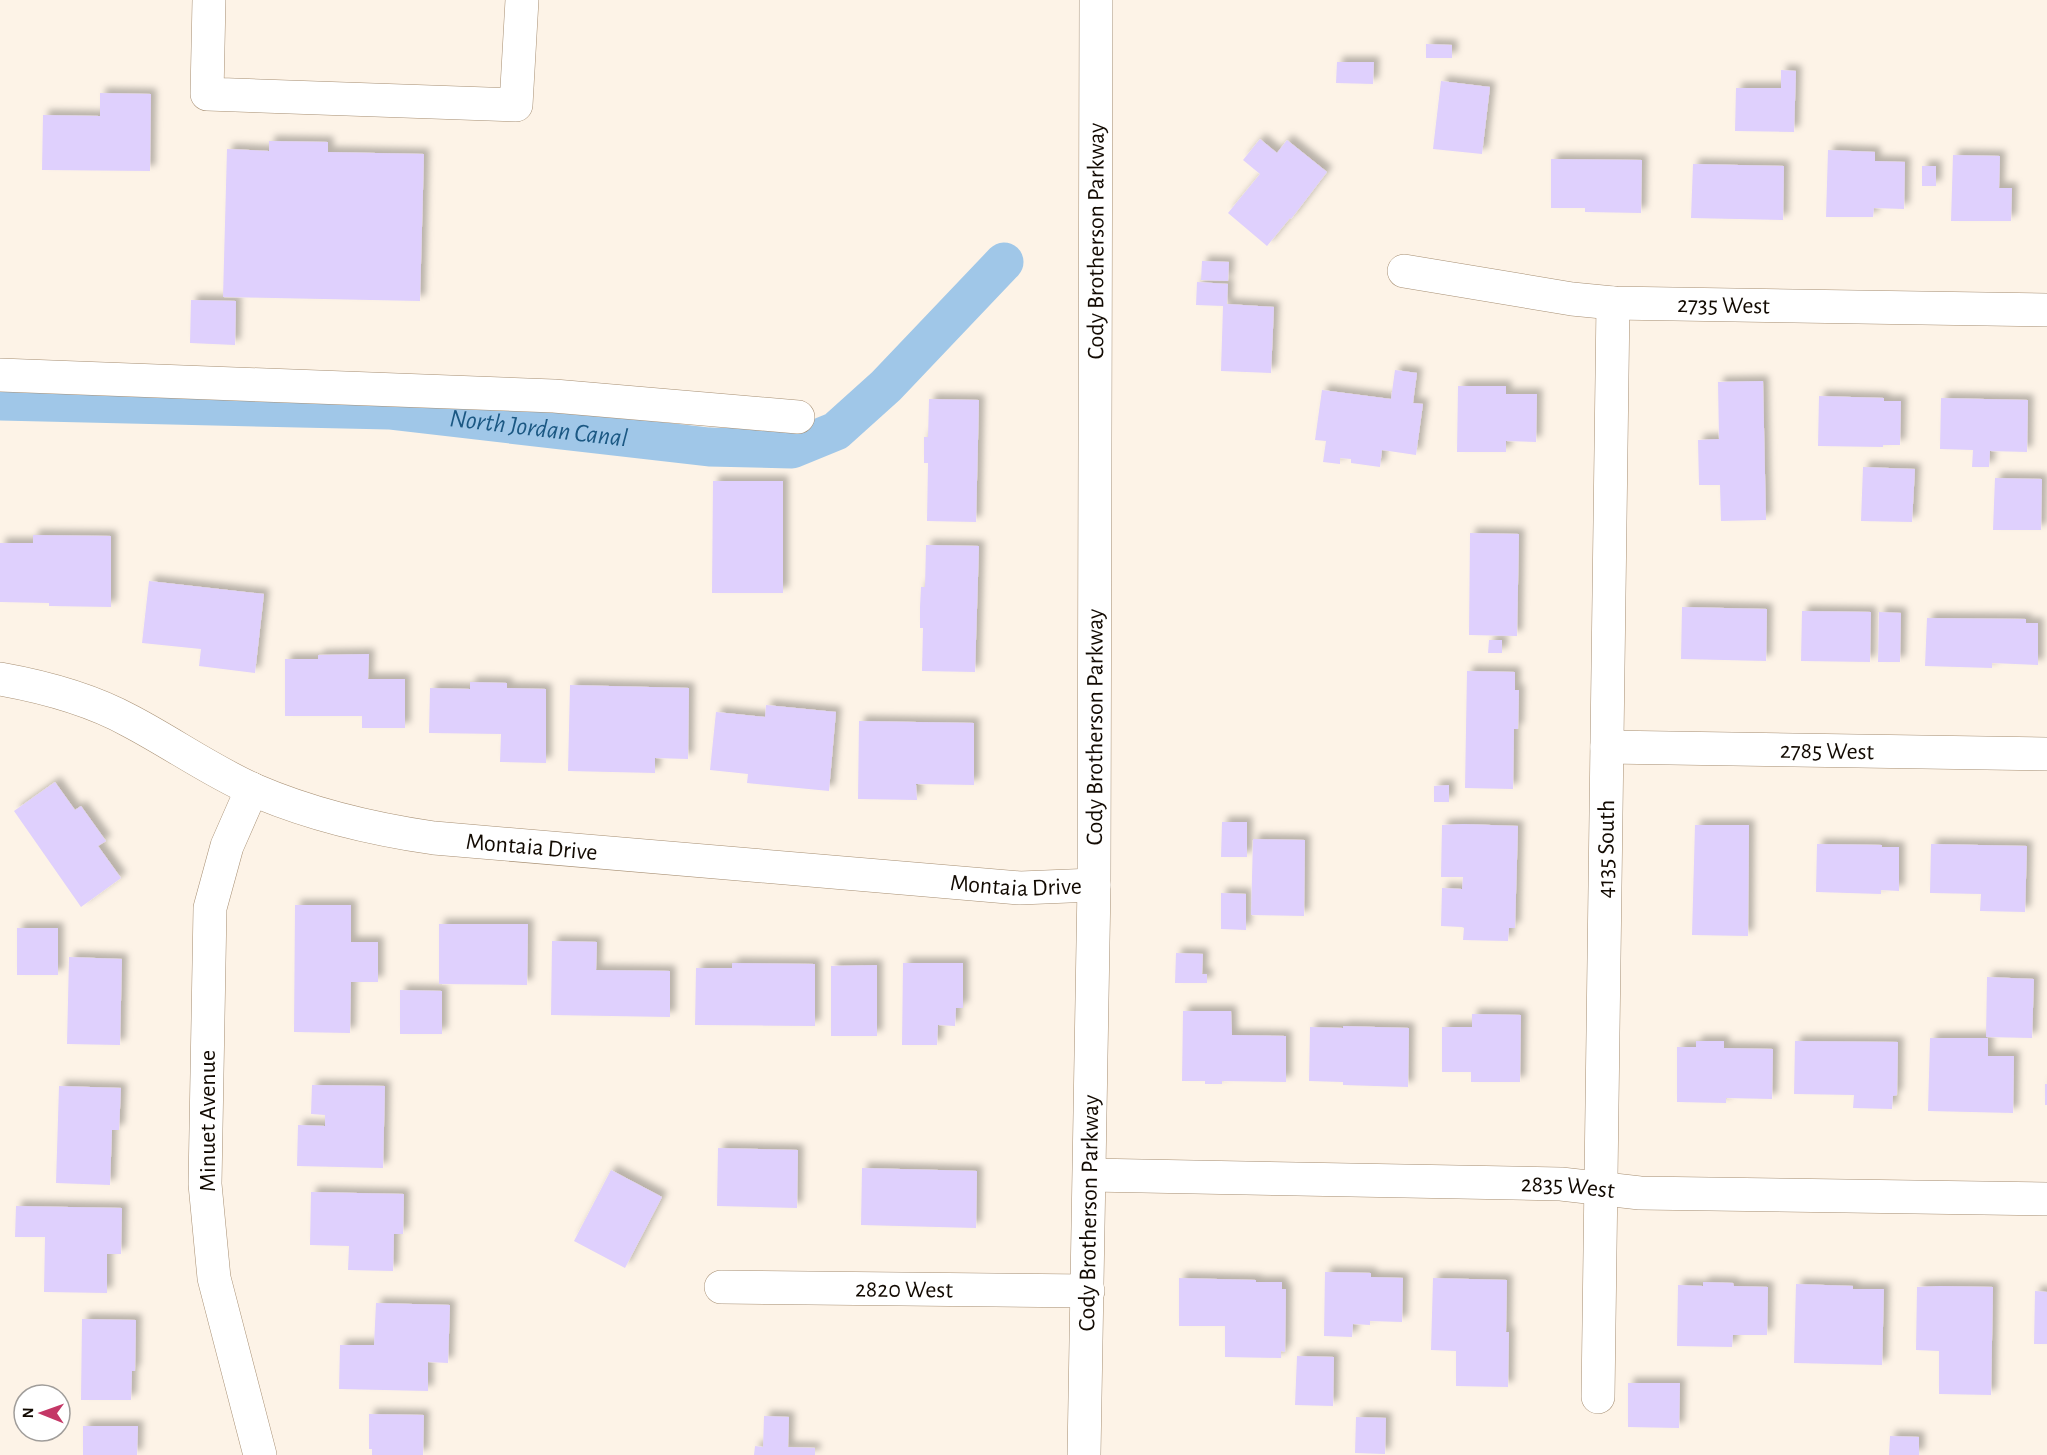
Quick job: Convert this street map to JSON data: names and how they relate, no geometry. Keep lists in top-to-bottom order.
{
  "streets": {
    "street": [
      "Cody Brotherson Parkway",
      "2735 West",
      "2785 West",
      "Montaia Drive",
      "4135 South",
      "Minuet Avenue",
      "2835 West",
      "2820 West"
    ]
  },
  "crossings": [
    ["Cody Brotherson Parkway", "Montaia Drive"],
    ["Cody Brotherson Parkway", "2835 West"],
    ["Cody Brotherson Parkway", "2820 West"],
    ["2735 West", "4135 South"],
    ["2785 West", "4135 South"],
    ["Montaia Drive", "Minuet Avenue"],
    ["4135 South", "2835 West"]
  ],
  "water": ["North Jordan Canal"],
  "north": "left"
}
